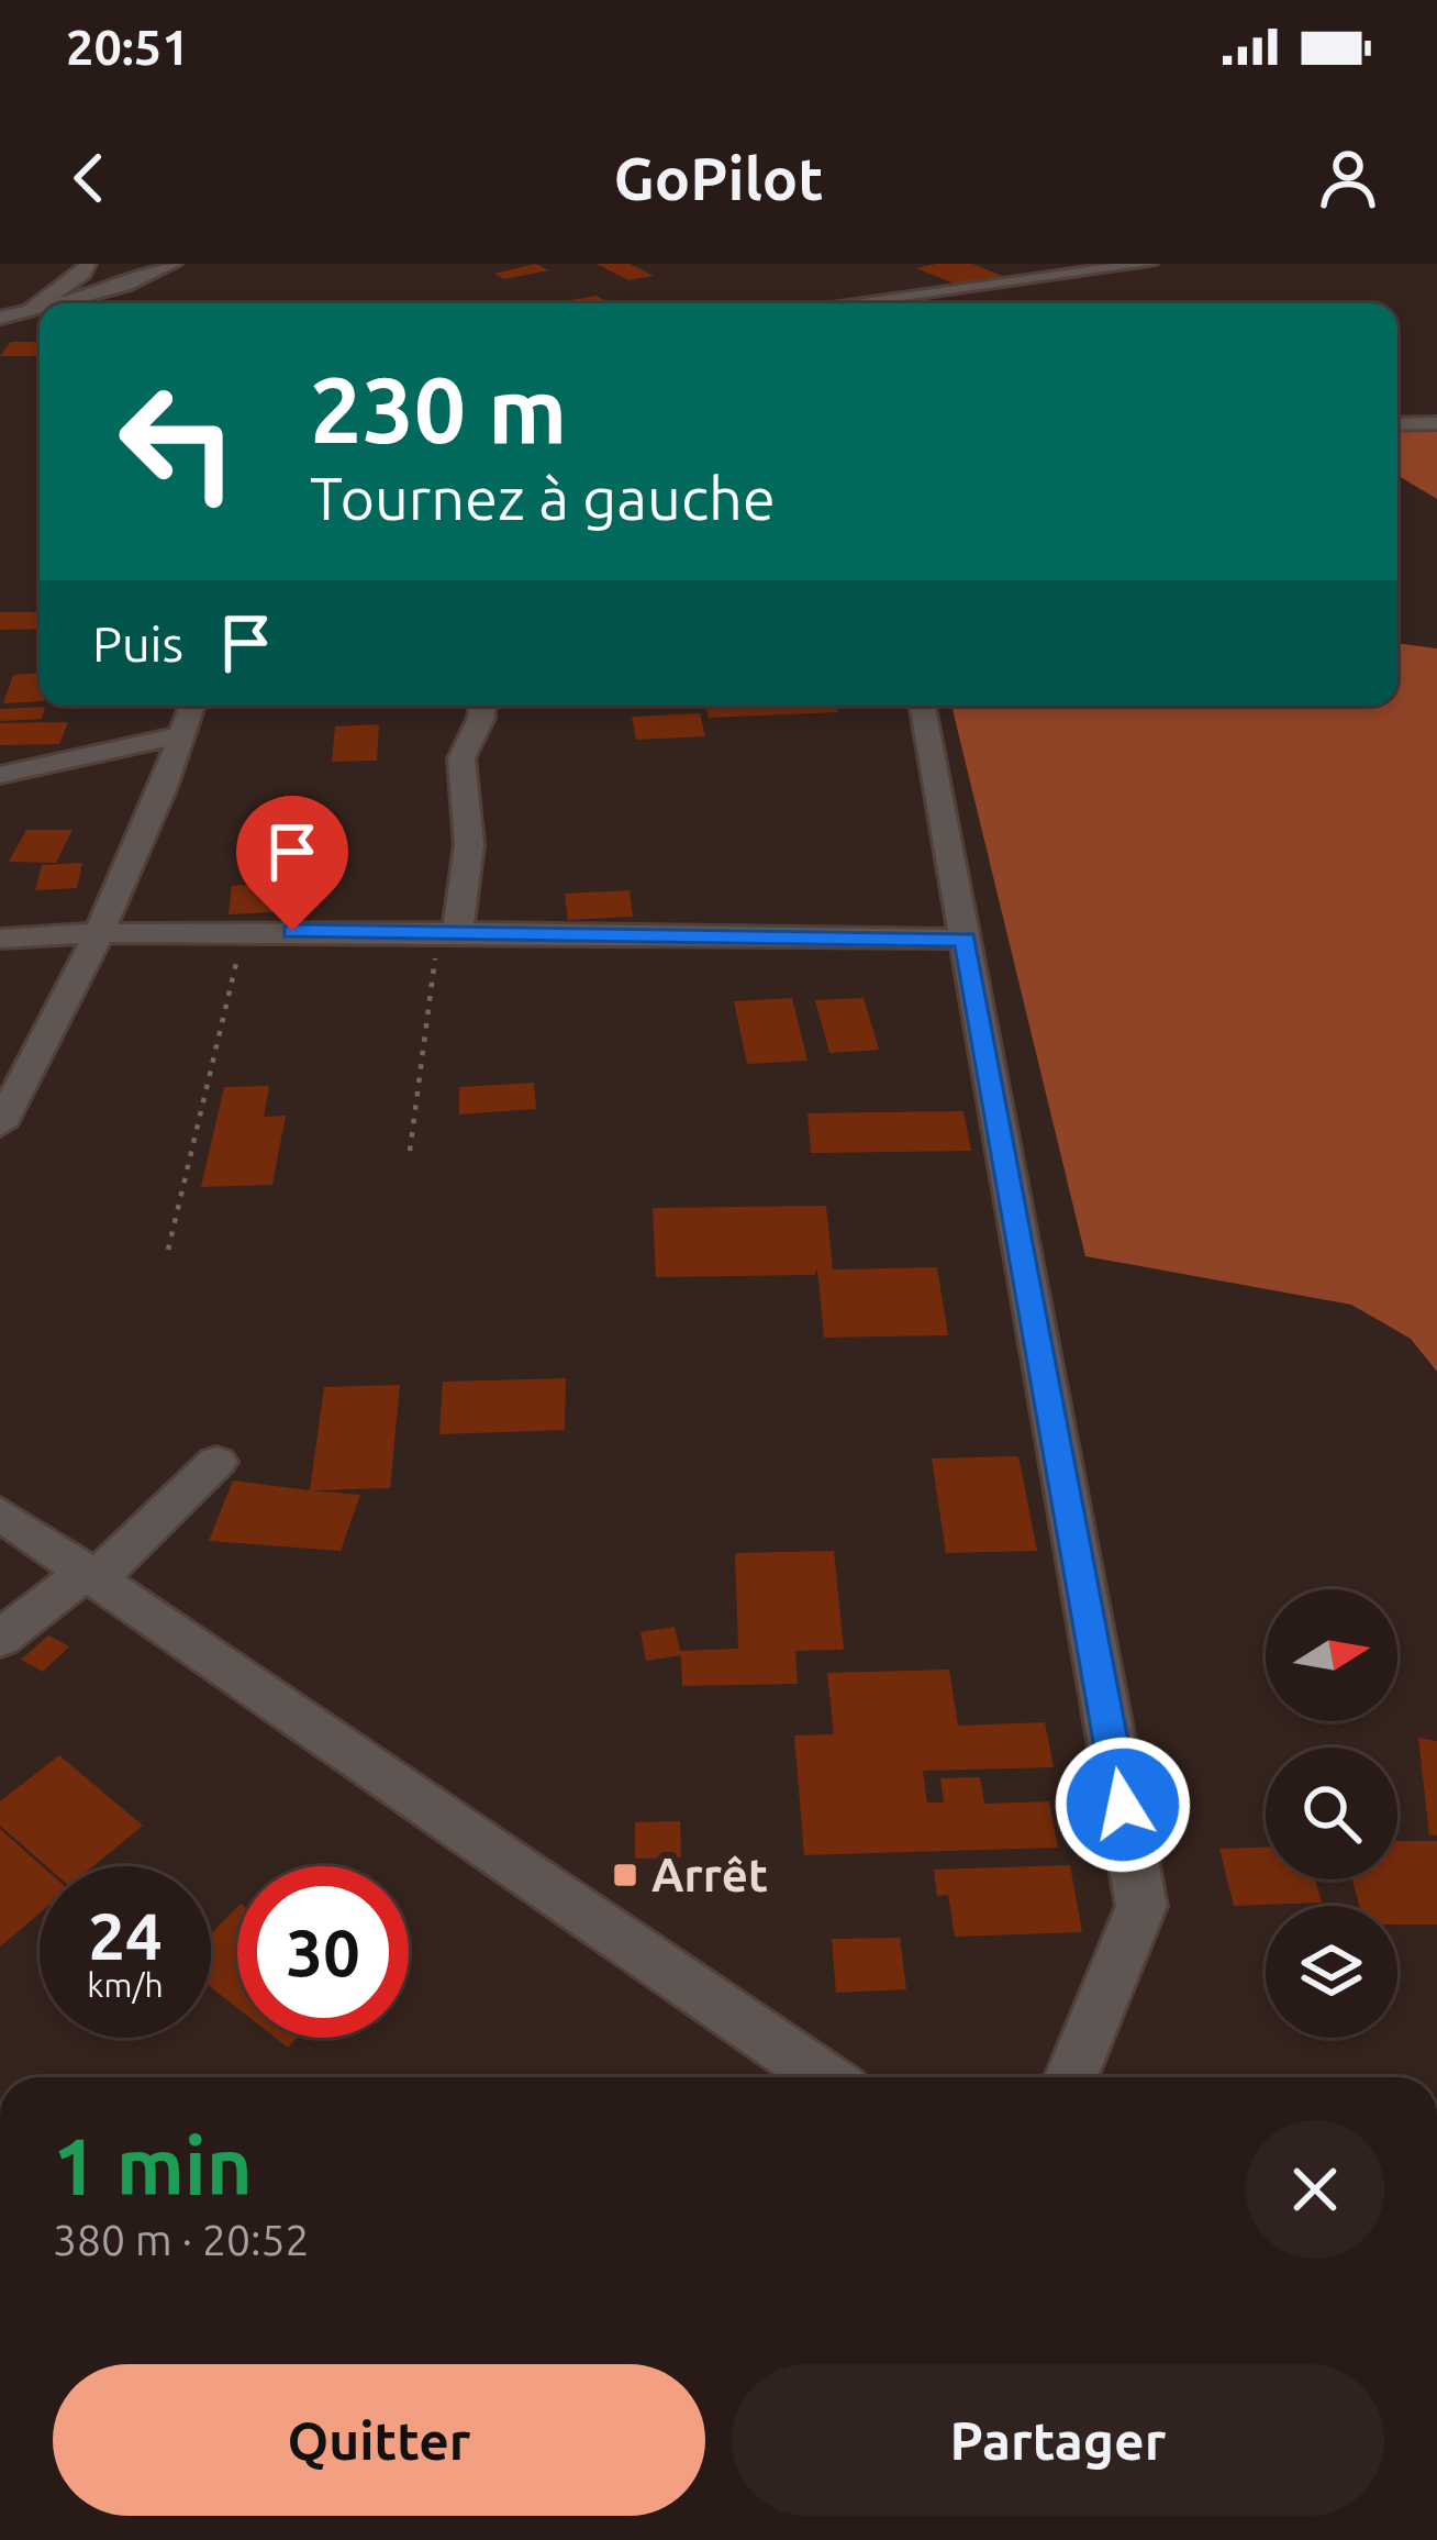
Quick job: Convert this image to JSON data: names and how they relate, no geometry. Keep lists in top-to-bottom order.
{
  "places": {
    "transit": ["Arrêt"]
  },
  "north": "right",
  "page": {
    "status": "20:51",
    "header": "GoPilot",
    "turn": ["230 m", "Tournez à gauche"],
    "then": "Puis",
    "speed": "24 km/h",
    "limit": "30",
    "heading": ["1 min", "380 m · 20:52"],
    "buttons": ["Quitter", "Partager"]
  }
}
